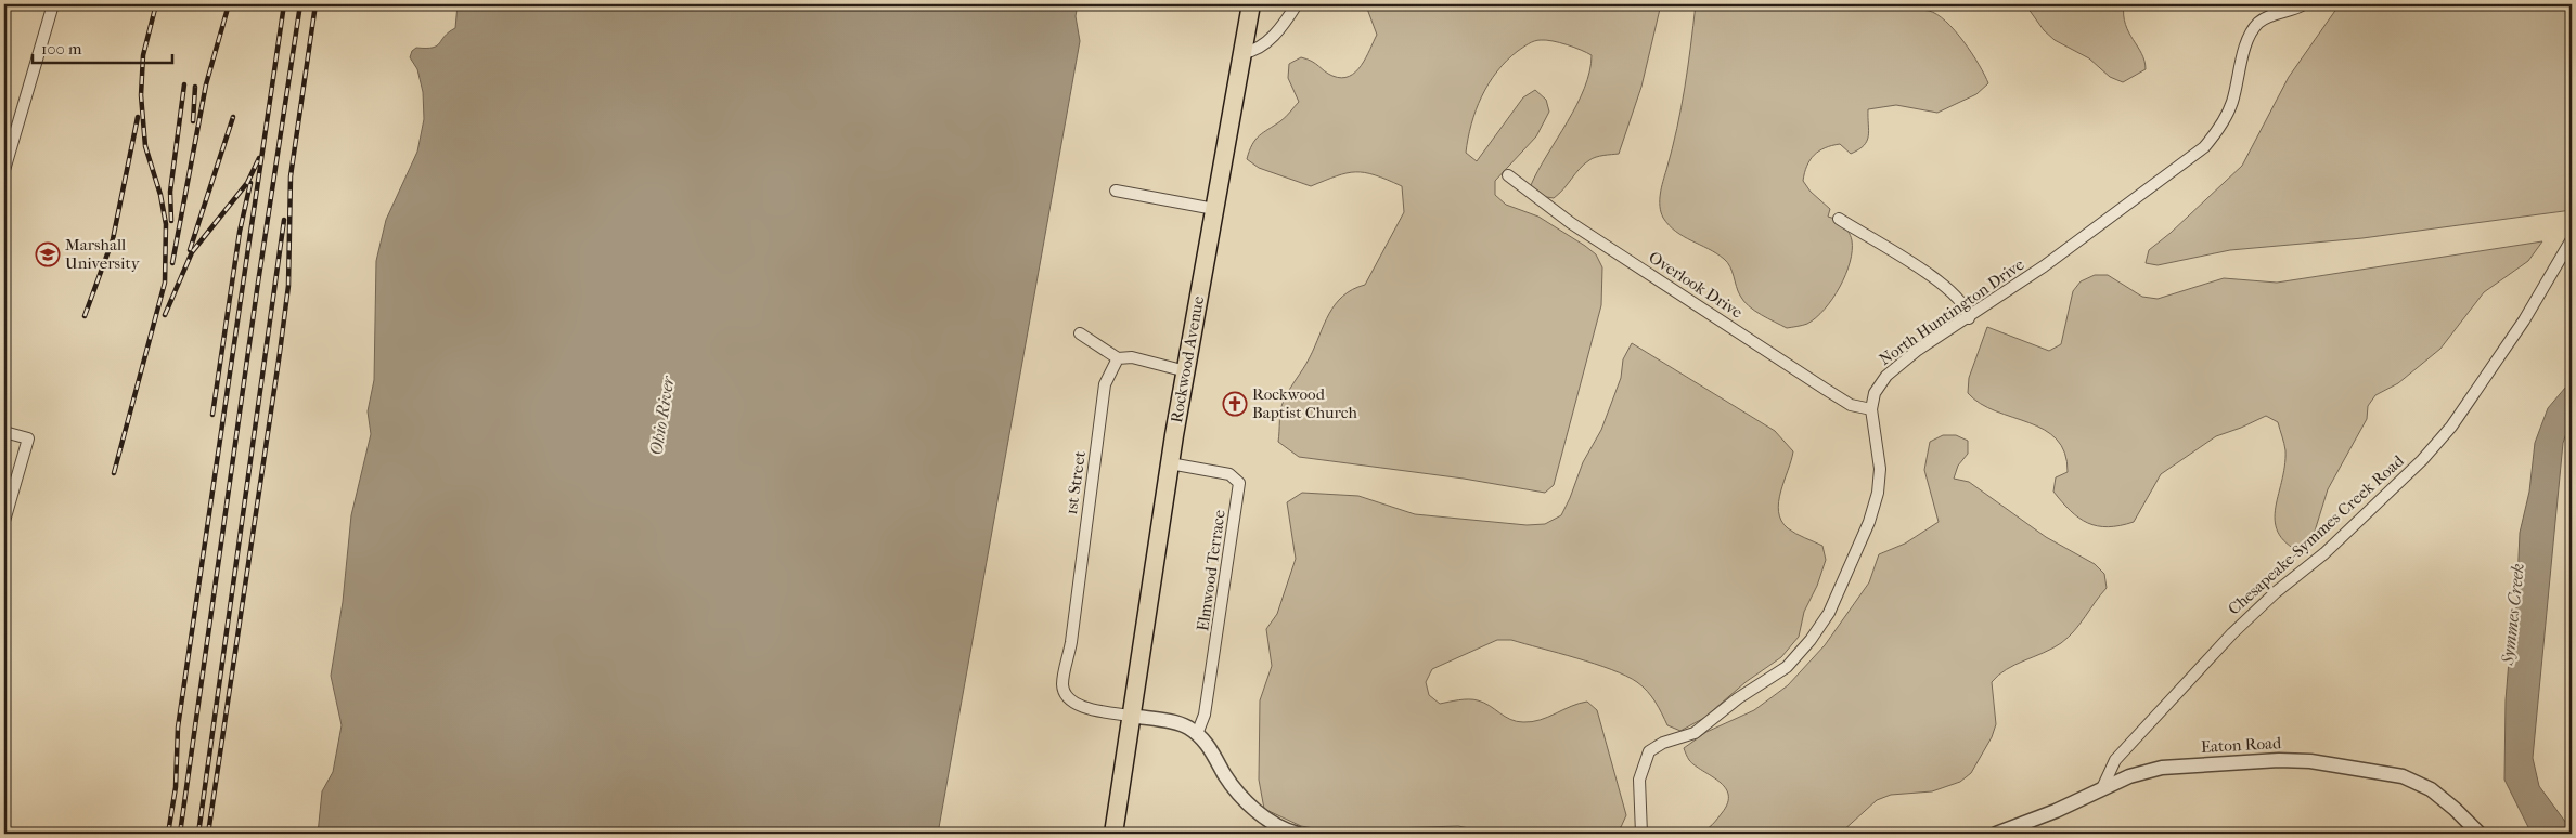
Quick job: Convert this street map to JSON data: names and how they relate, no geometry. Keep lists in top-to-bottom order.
{
  "streets": {
    "main road": ["Rockwood Avenue"],
    "street": [
      "Overlook Drive",
      "North Huntington Drive",
      "1st Street",
      "Chesapeake-Symmes Creek Road",
      "Elmwood Terrace",
      "Eaton Road"
    ]
  },
  "crossings": [
    ["Overlook Drive", "North Huntington Drive"],
    ["Rockwood Avenue", "1st Street"],
    ["Rockwood Avenue", "Elmwood Terrace"],
    ["Chesapeake-Symmes Creek Road", "Eaton Road"]
  ],
  "water": ["Ohio River", "Symmes Creek"],
  "places": {
    "school or university": ["Marshall University"],
    "church": ["Rockwood Baptist Church"]
  },
  "scale_bar": "100 m"
}
